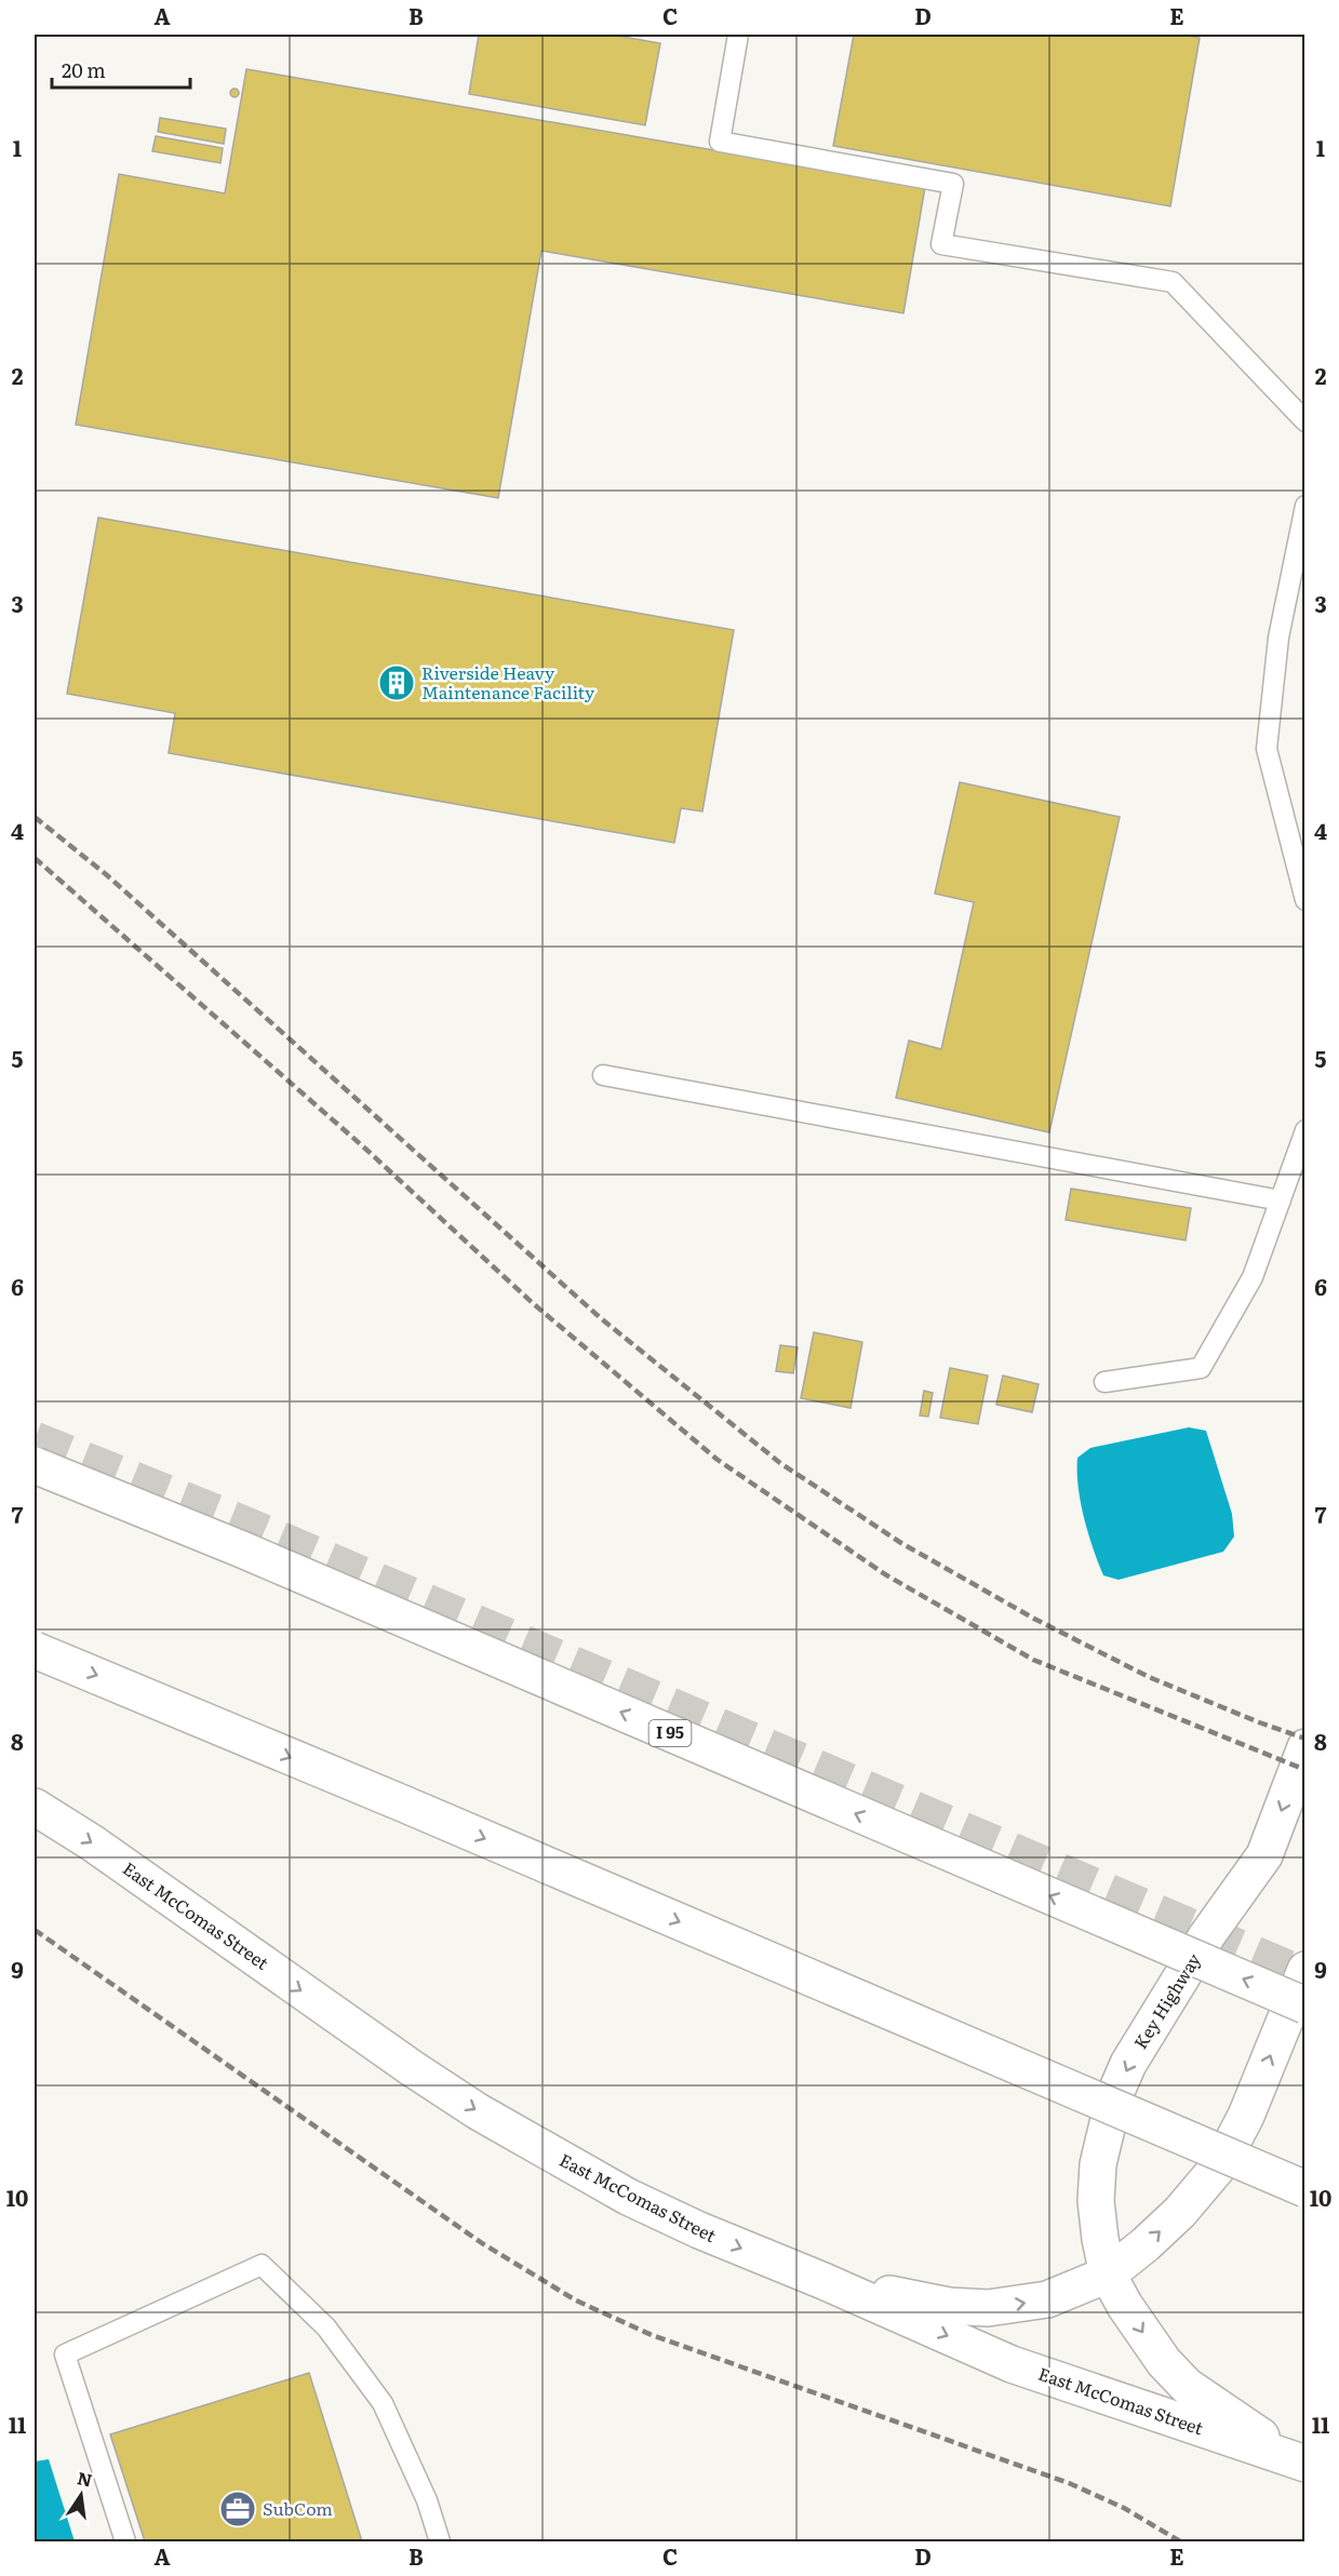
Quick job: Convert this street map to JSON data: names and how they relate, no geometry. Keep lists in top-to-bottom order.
{
  "streets": {
    "main road": ["I 95", "East McComas Street", "Key Highway"]
  },
  "crossings": [
    ["East McComas Street", "Key Highway"]
  ],
  "one_way": ["Key Highway"],
  "places": {
    "building": ["Riverside Heavy Maintenance Facility"],
    "office": ["SubCom"]
  },
  "scale_bar": "20 m",
  "north": "top",
  "grid": {
    "columns": [
      "A",
      "B",
      "C",
      "D",
      "E"
    ],
    "rows": [
      "1",
      "2",
      "3",
      "4",
      "5",
      "6",
      "7",
      "8",
      "9",
      "10",
      "11"
    ]
  }
}
